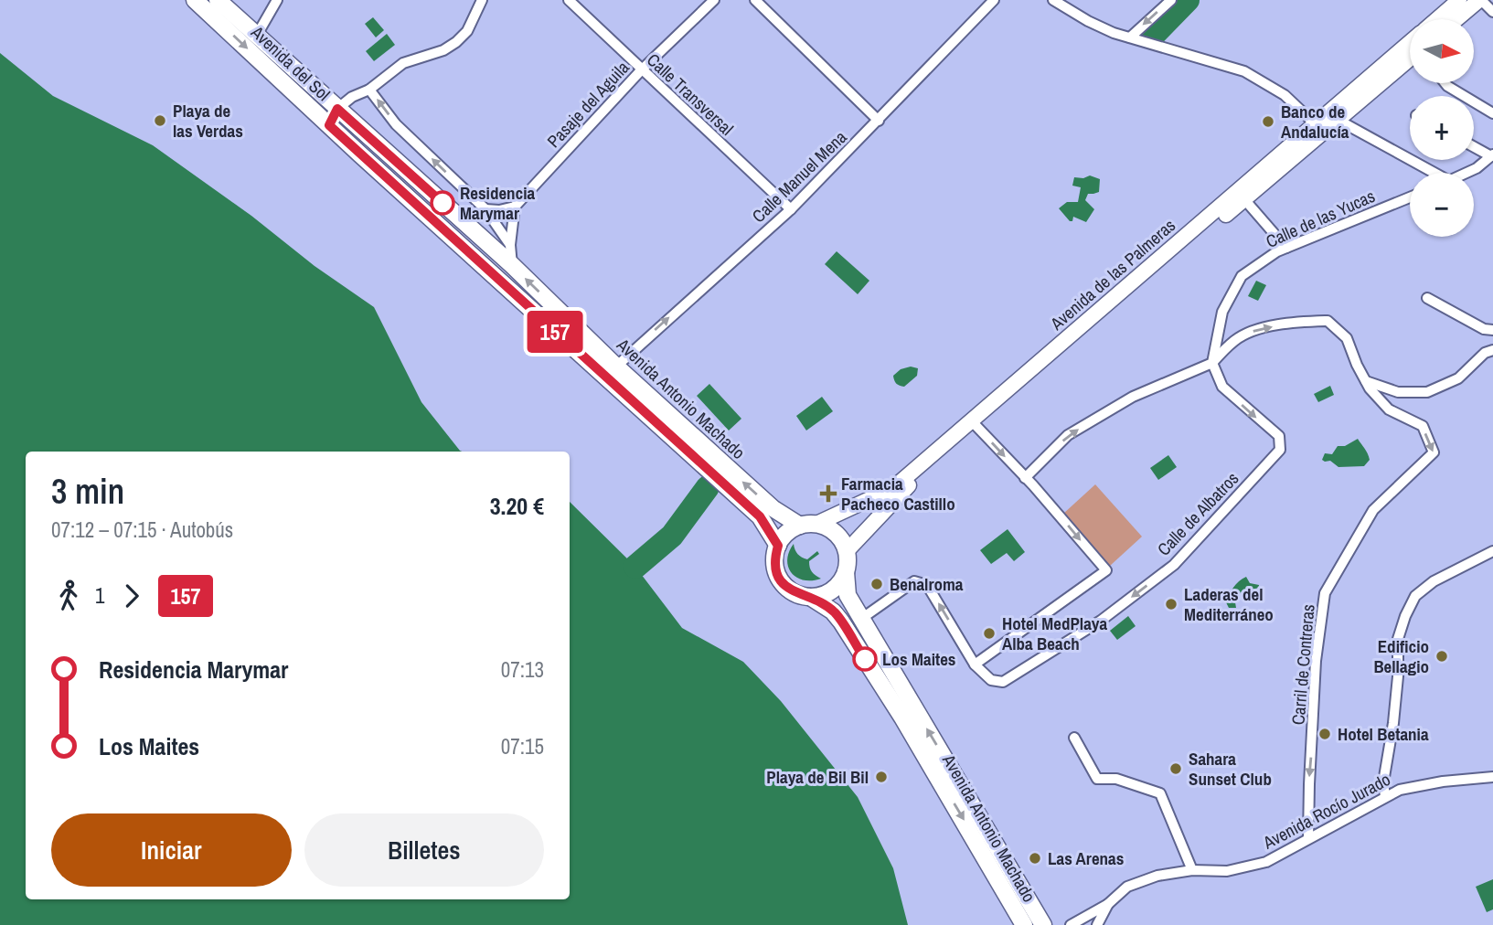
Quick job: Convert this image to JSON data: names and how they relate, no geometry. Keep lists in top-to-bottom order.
{
  "streets": {
    "main road": ["Avenida del Sol", "Avenida Antonio Machado"],
    "street": [
      "Calle Transversal",
      "Pasaje del Aguila",
      "Calle Manuel Mena",
      "Calle de las Yucas",
      "Avenida de las Palmeras",
      "Calle de Albatros",
      "Carril de Contreras",
      "Avenida Rocío Jurado"
    ]
  },
  "crossings": [
    ["Avenida del Sol", "Avenida Antonio Machado"],
    ["Calle Transversal", "Pasaje del Aguila"],
    ["Calle Transversal", "Calle Manuel Mena"],
    ["Calle Manuel Mena", "Avenida Antonio Machado"],
    ["Calle de las Yucas", "Calle de Albatros"],
    ["Calle de las Yucas", "Carril de Contreras"],
    ["Avenida de las Palmeras", "Avenida Antonio Machado"],
    ["Calle de Albatros", "Carril de Contreras"],
    ["Carril de Contreras", "Avenida Rocío Jurado"]
  ],
  "one_way": ["Avenida del Sol", "Calle Manuel Mena"],
  "places": {
    "other": [
      "Playa de las Verdas",
      "Banco de Andalucía",
      "Residencia Marymar",
      "Benalroma",
      "Laderas del Mediterráneo",
      "Hotel MedPlaya Alba Beach",
      "Edificio Bellagio",
      "Los Maites",
      "Hotel Betania",
      "Sahara Sunset Club",
      "Playa de Bil Bil",
      "Las Arenas"
    ],
    "health": ["Farmacia Pacheco Castillo"]
  },
  "lines": ["bus line 157"],
  "north": "right",
  "page": {
    "on_map": "157",
    "map_buttons": ["+", "−"],
    "heading": ["3 min", "07:12 – 07:15 · Autobús", "3.20 €"],
    "legs": ["1", "157"],
    "list": [
      {
        "name": "Residencia Marymar",
        "value": "07:13"
      },
      {
        "name": "Los Maites",
        "value": "07:15"
      }
    ],
    "buttons": ["Iniciar", "Billetes"]
  }
}
